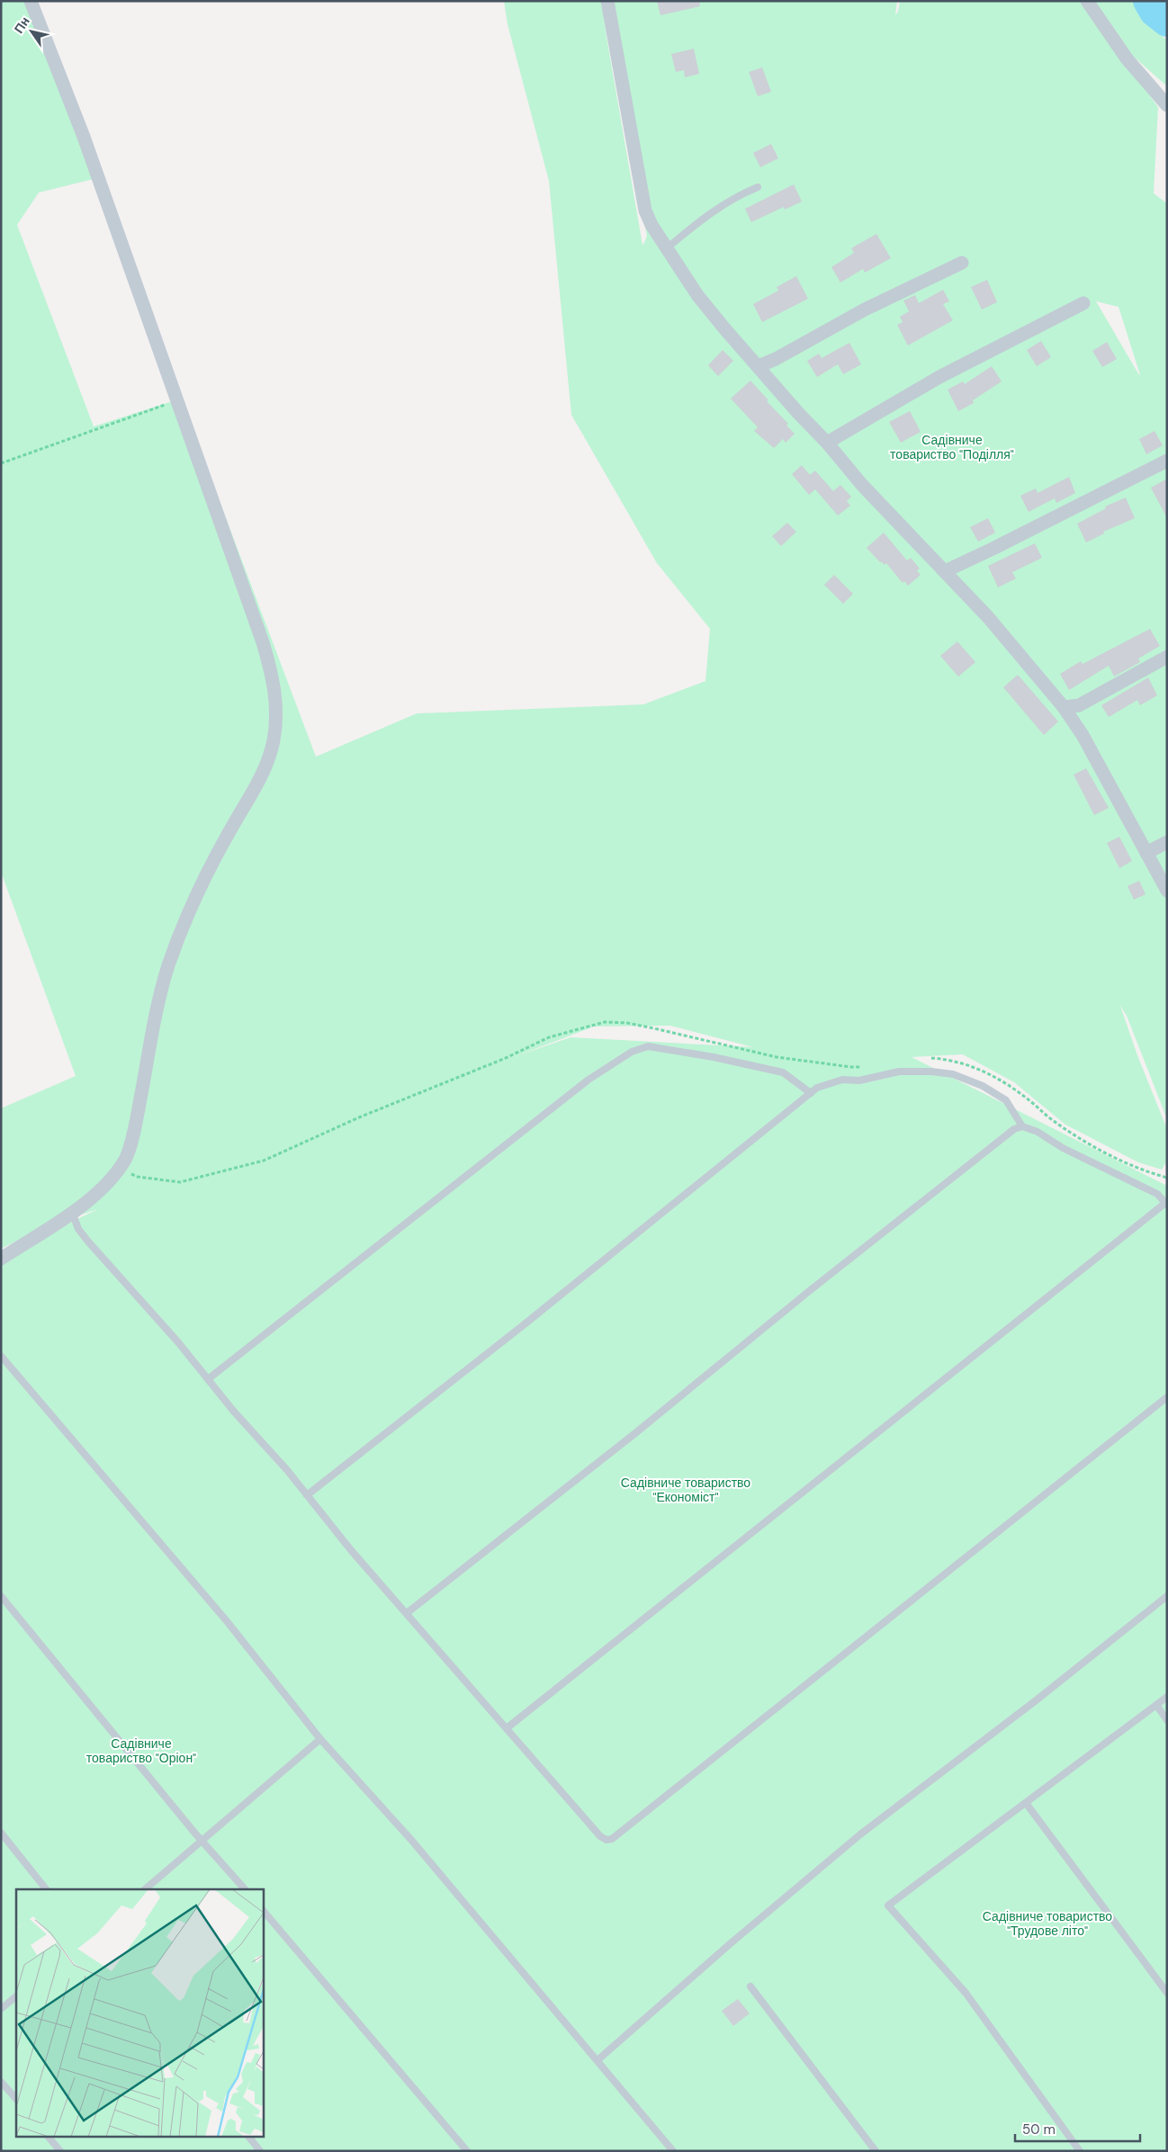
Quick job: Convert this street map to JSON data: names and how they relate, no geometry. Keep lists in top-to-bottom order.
{
  "parks": [
    "Садівниче товариство \"Поділля\"",
    "Садівниче товариство \"Економіст\"",
    "Садівниче товариство \"Оріон\"",
    "Садівниче товариство \"Трудове літо\""
  ],
  "scale_bar": "50 m",
  "north": "top left"
}
